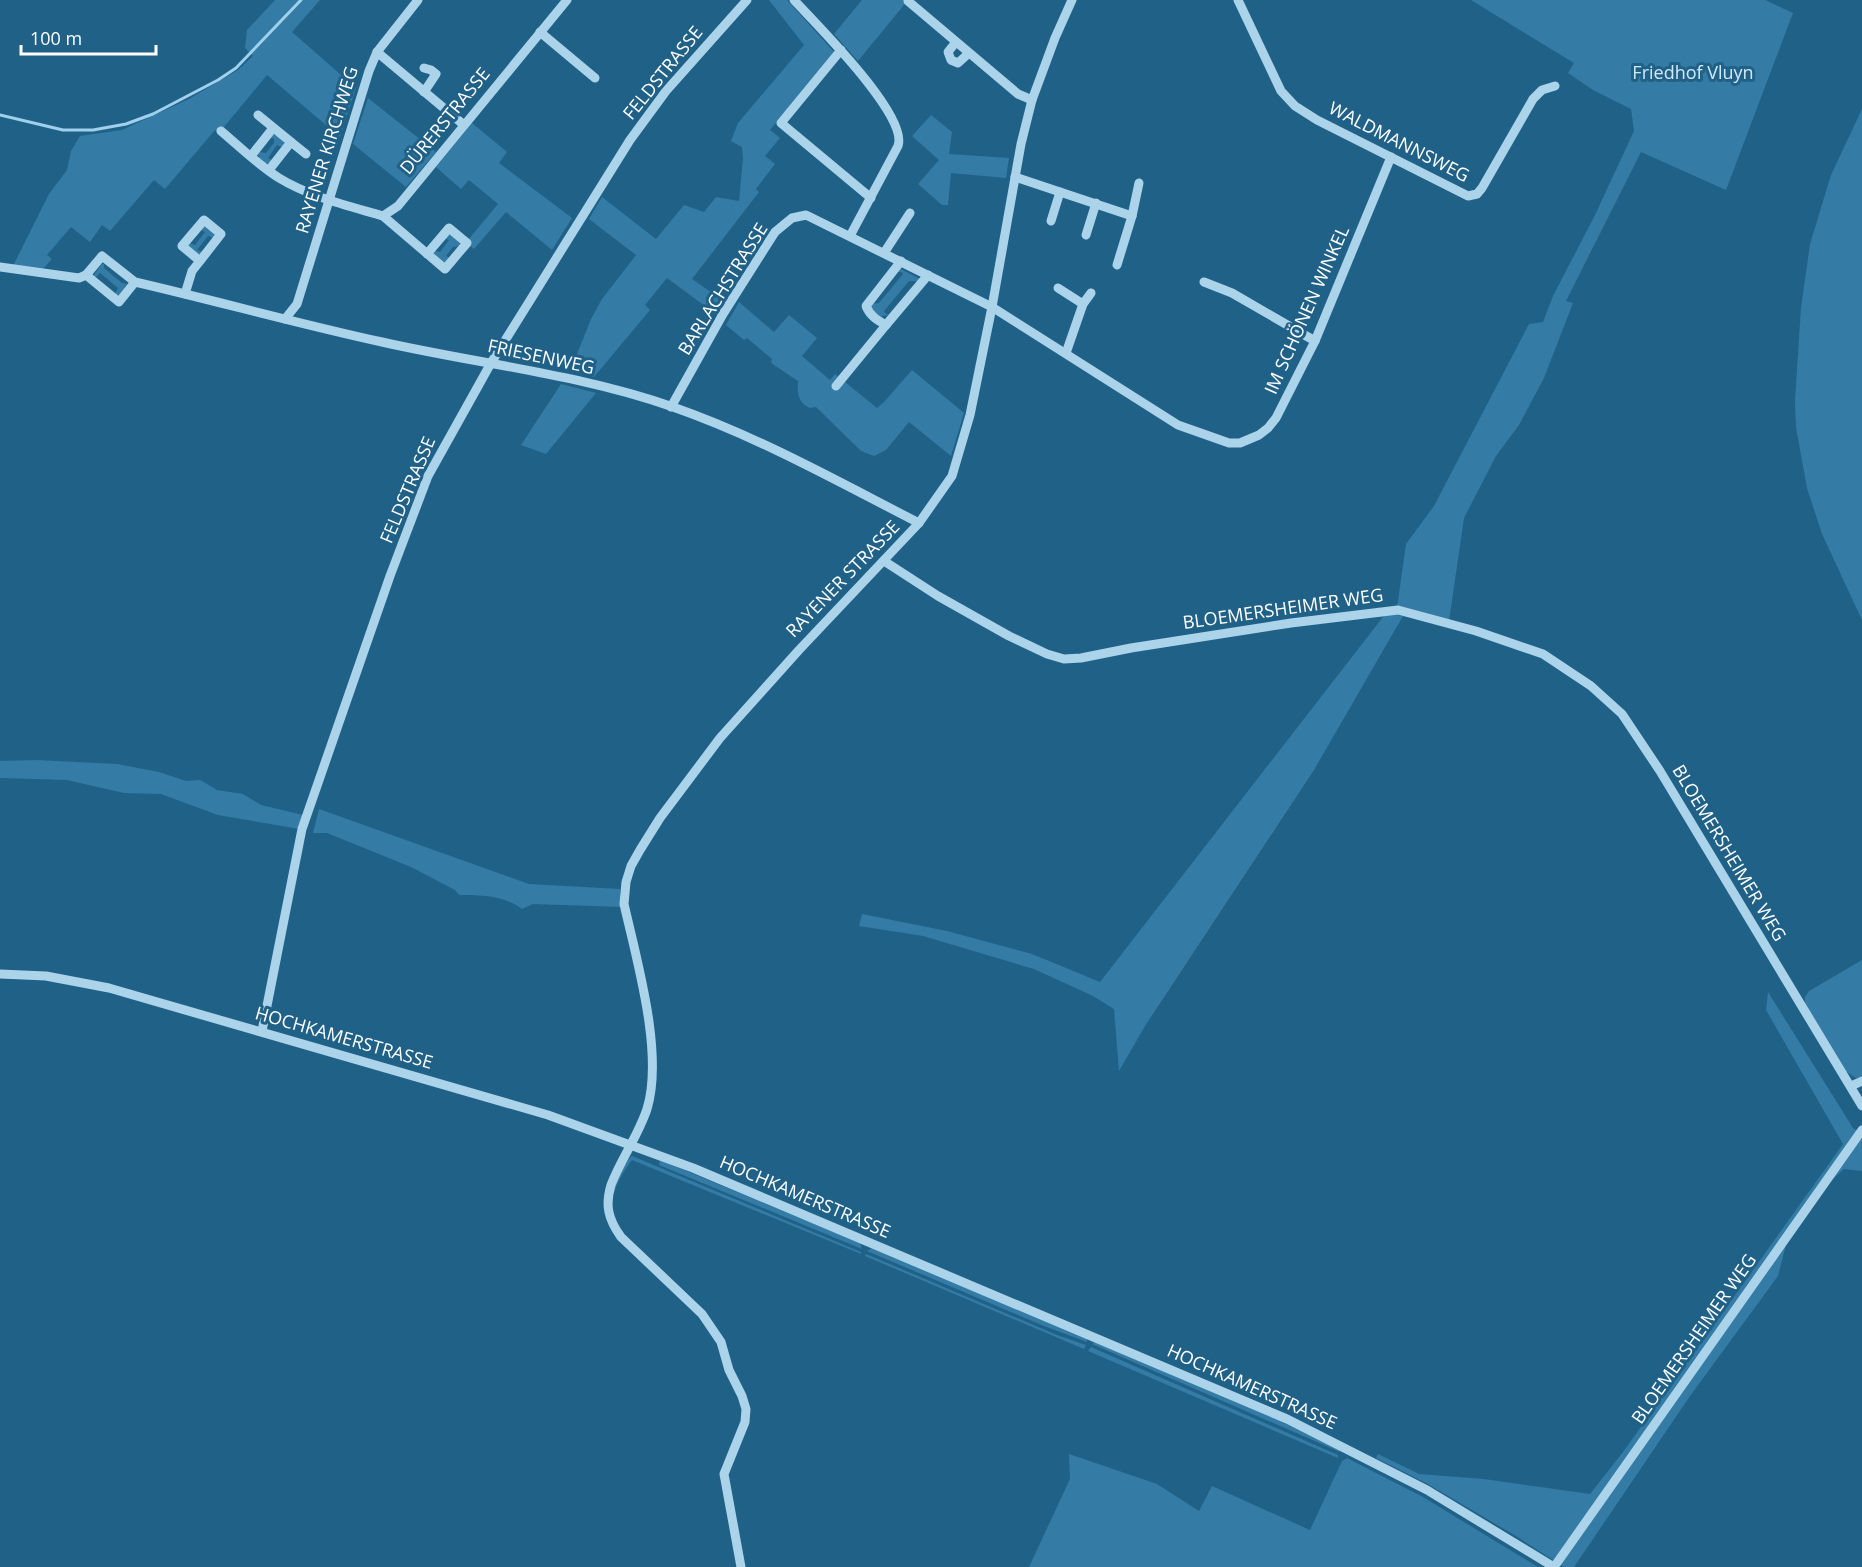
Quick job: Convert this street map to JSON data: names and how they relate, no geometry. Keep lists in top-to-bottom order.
{
  "streets": {
    "street": [
      "FELDSTRASSE",
      "DÜRERSTRASSE",
      "WALDMANNSWEG",
      "RAYENER KIRCHWEG",
      "BARLACHSTRASSE",
      "IM SCHÖNEN WINKEL",
      "FRIESENWEG",
      "RAYENER STRASSE",
      "BLOEMERSHEIMER WEG",
      "HOCHKAMERSTRASSE"
    ]
  },
  "crossings": [
    ["FELDSTRASSE", "FRIESENWEG"],
    ["FELDSTRASSE", "HOCHKAMERSTRASSE"],
    ["WALDMANNSWEG", "IM SCHÖNEN WINKEL"],
    ["RAYENER KIRCHWEG", "FRIESENWEG"],
    ["BARLACHSTRASSE", "IM SCHÖNEN WINKEL"],
    ["BARLACHSTRASSE", "FRIESENWEG"],
    ["BARLACHSTRASSE", "RAYENER STRASSE"],
    ["IM SCHÖNEN WINKEL", "RAYENER STRASSE"],
    ["FRIESENWEG", "RAYENER STRASSE"],
    ["RAYENER STRASSE", "BLOEMERSHEIMER WEG"],
    ["RAYENER STRASSE", "HOCHKAMERSTRASSE"],
    ["BLOEMERSHEIMER WEG", "HOCHKAMERSTRASSE"]
  ],
  "parks": ["Friedhof Vluyn"],
  "scale_bar": "100 m"
}
